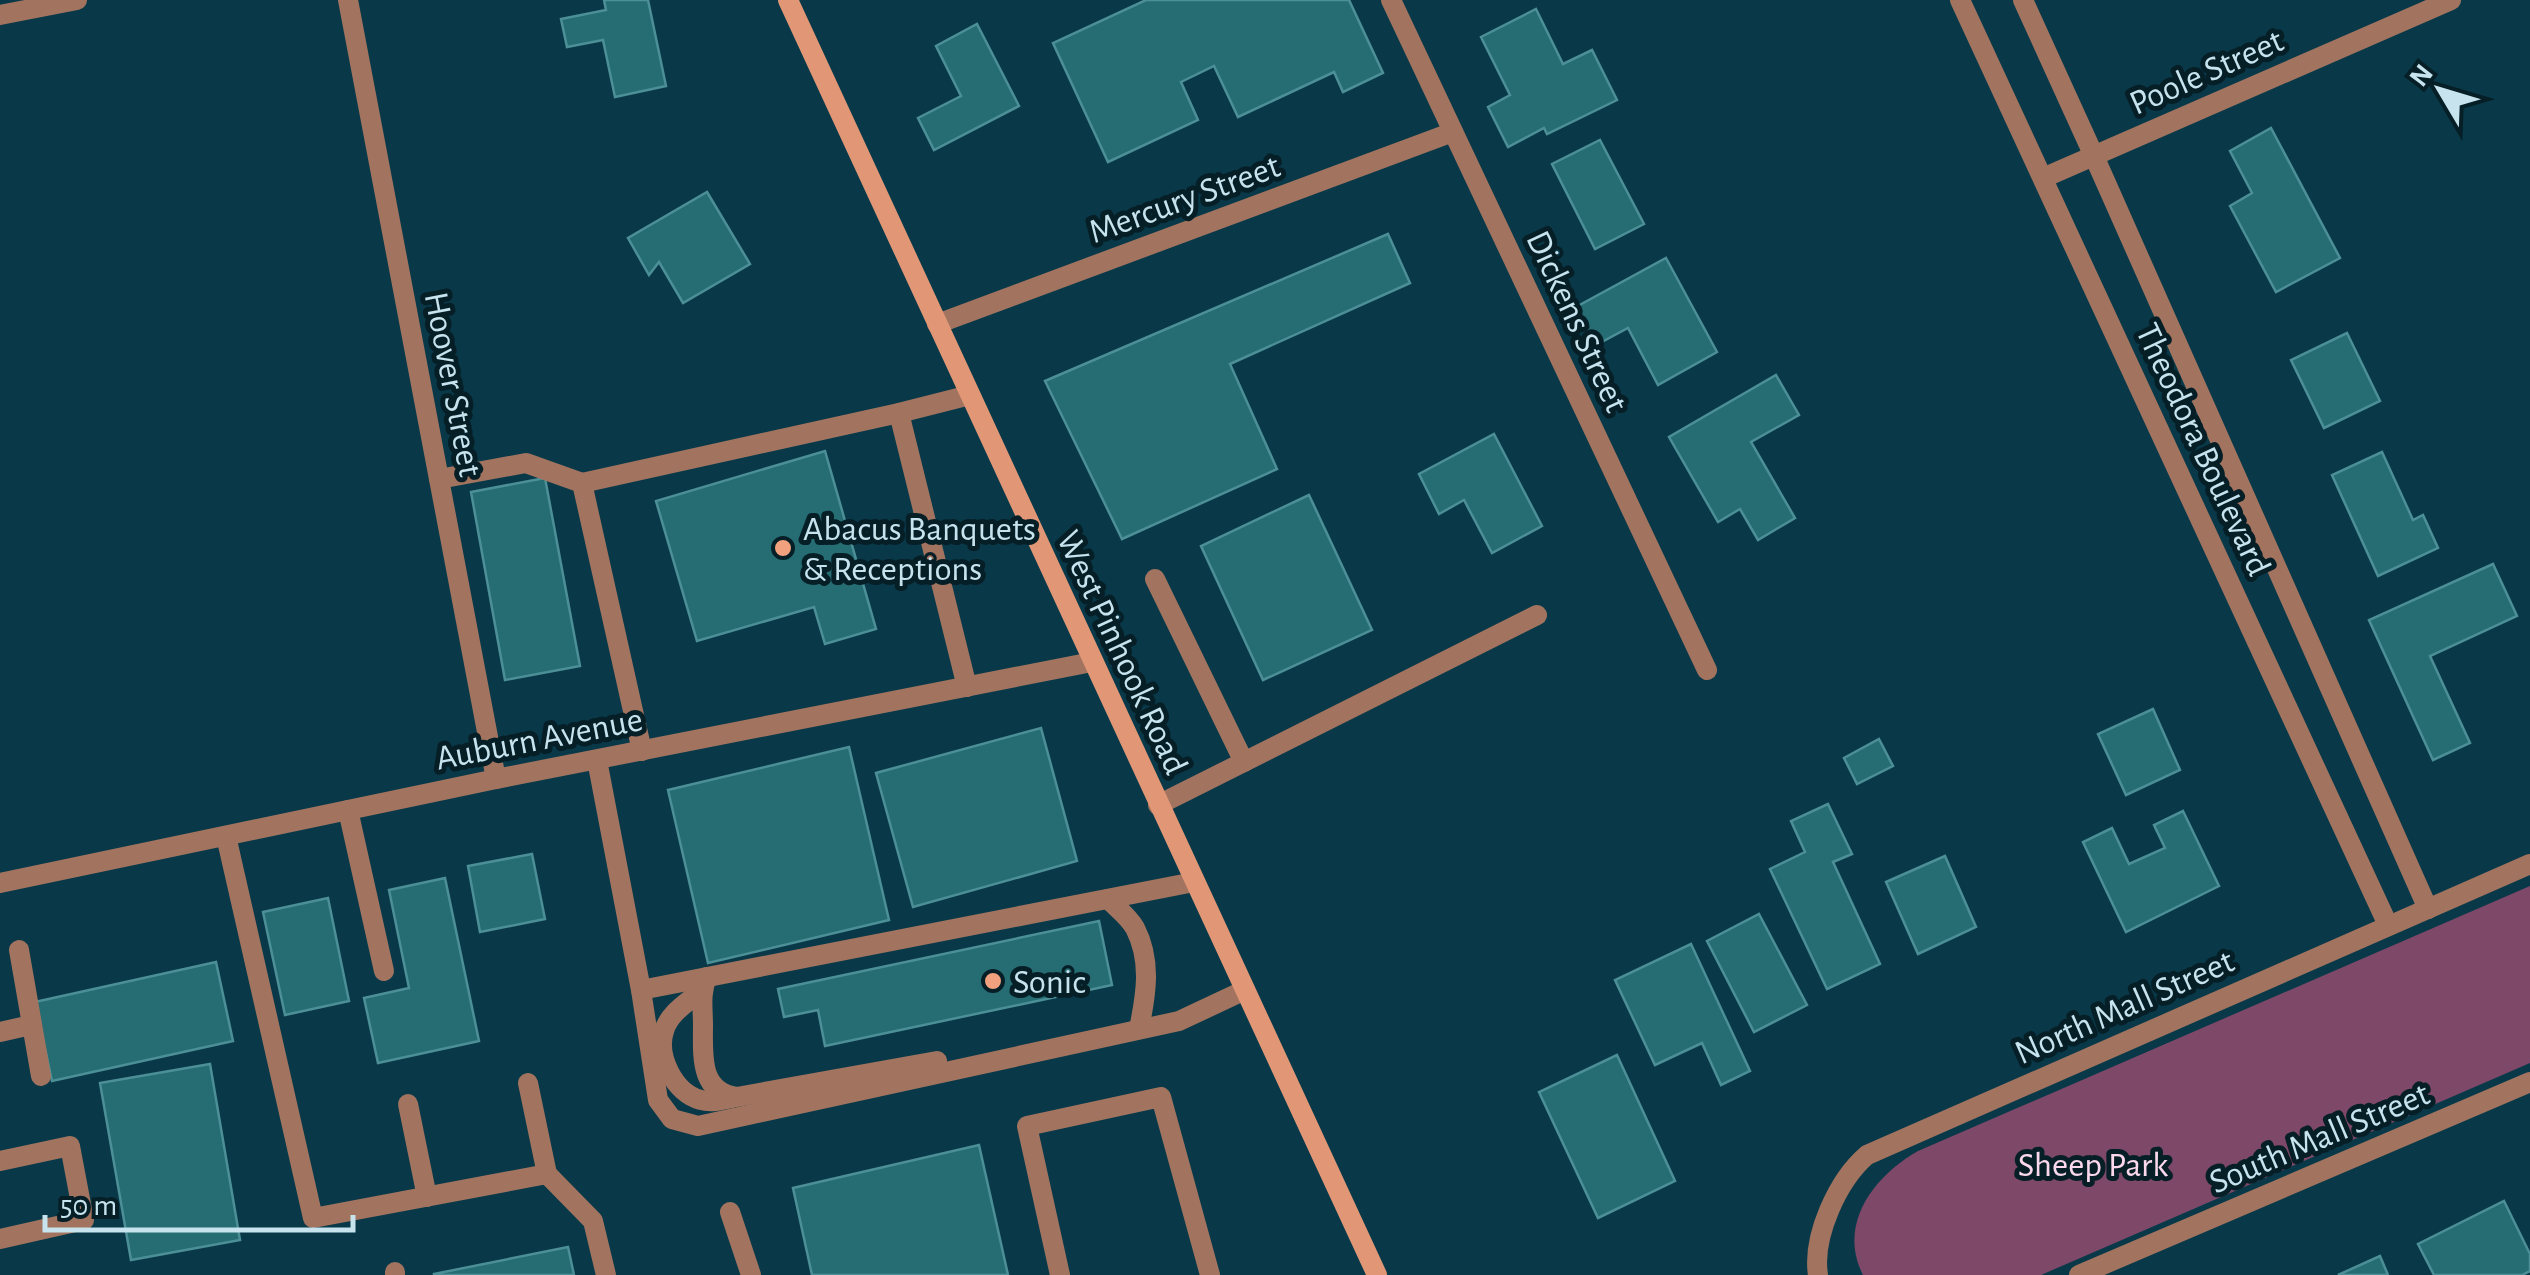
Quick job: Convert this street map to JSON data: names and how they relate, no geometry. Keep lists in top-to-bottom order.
{
  "streets": {
    "main road": ["West Pinhook Road"],
    "street": [
      "Poole Street",
      "Mercury Street",
      "Dickens Street",
      "Hoover Street",
      "Theodora Boulevard",
      "Auburn Avenue",
      "North Mall Street",
      "South Mall Street"
    ]
  },
  "crossings": [
    ["Poole Street", "Theodora Boulevard"],
    ["Mercury Street", "Dickens Street"],
    ["Mercury Street", "West Pinhook Road"],
    ["Hoover Street", "Auburn Avenue"],
    ["Theodora Boulevard", "North Mall Street"],
    ["West Pinhook Road", "Auburn Avenue"]
  ],
  "parks": ["Sheep Park"],
  "places": ["Abacus Banquets & Receptions", "Sonic"],
  "scale_bar": "50 m",
  "north": "top left"
}
